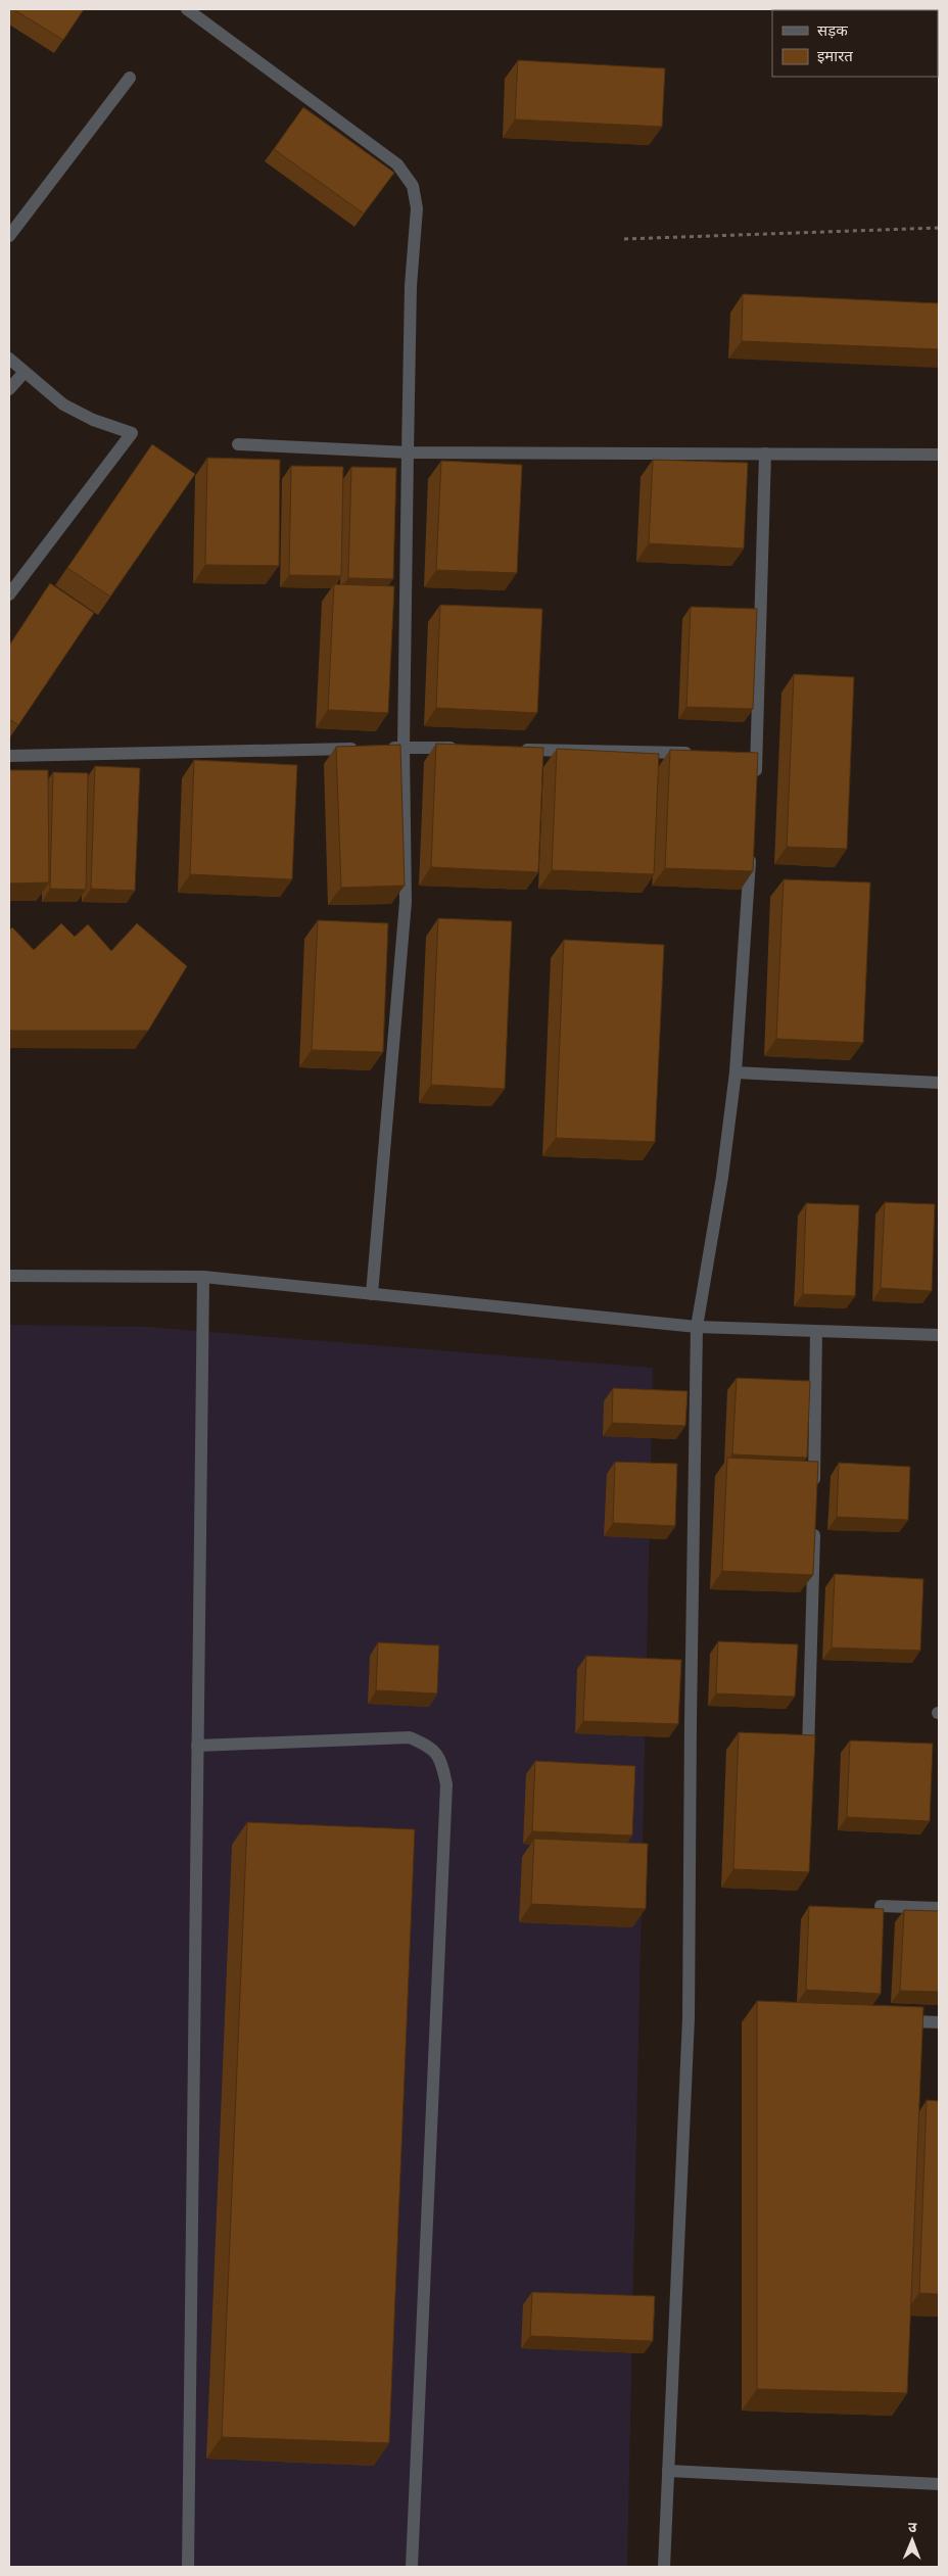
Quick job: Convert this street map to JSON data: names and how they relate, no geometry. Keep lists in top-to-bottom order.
{
  "legend": ["सड़क", "इमारत"],
  "north": "top"
}
